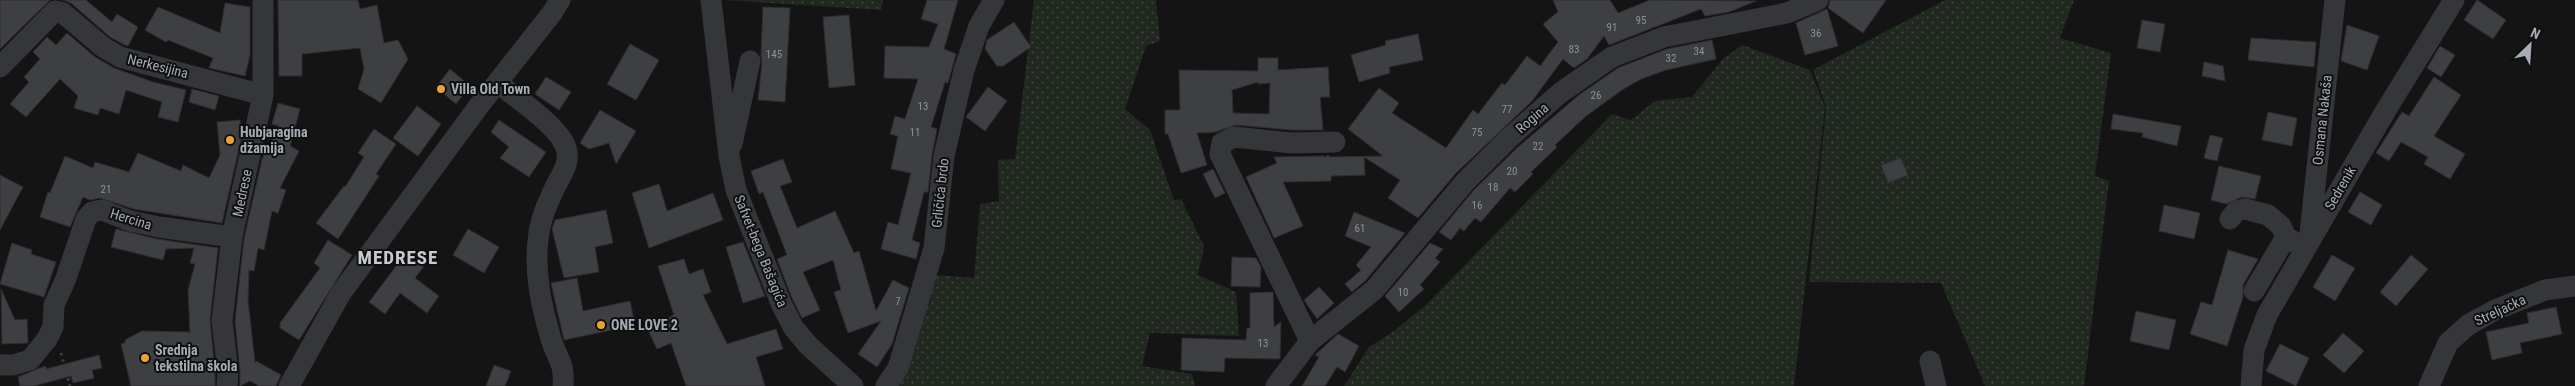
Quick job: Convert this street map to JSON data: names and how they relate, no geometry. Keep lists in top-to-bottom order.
{
  "streets": {
    "street": [
      "Nerkesijina",
      "Rogina",
      "Osmana Nakaša",
      "Sedrenik",
      "Medrese",
      "Grličića brdo",
      "Hercina",
      "Safvet-bega Bašagića",
      "Streljačka"
    ]
  },
  "crossings": [
    ["Nerkesijina", "Medrese"],
    ["Osmana Nakaša", "Sedrenik"],
    ["Medrese", "Hercina"]
  ],
  "districts": ["MEDRESE"],
  "places": [
    "Villa Old Town",
    "Hubjaragina džamija",
    "ONE LOVE 2",
    "Srednja tekstilna škola"
  ],
  "house_numbers": [
    "95",
    "91",
    "36",
    "83",
    "34",
    "145",
    "32",
    "26",
    "13",
    "77",
    "11",
    "75",
    "22",
    "20",
    "18",
    "21",
    "16",
    "61",
    "10",
    "7",
    "13"
  ],
  "north": "top right"
}
